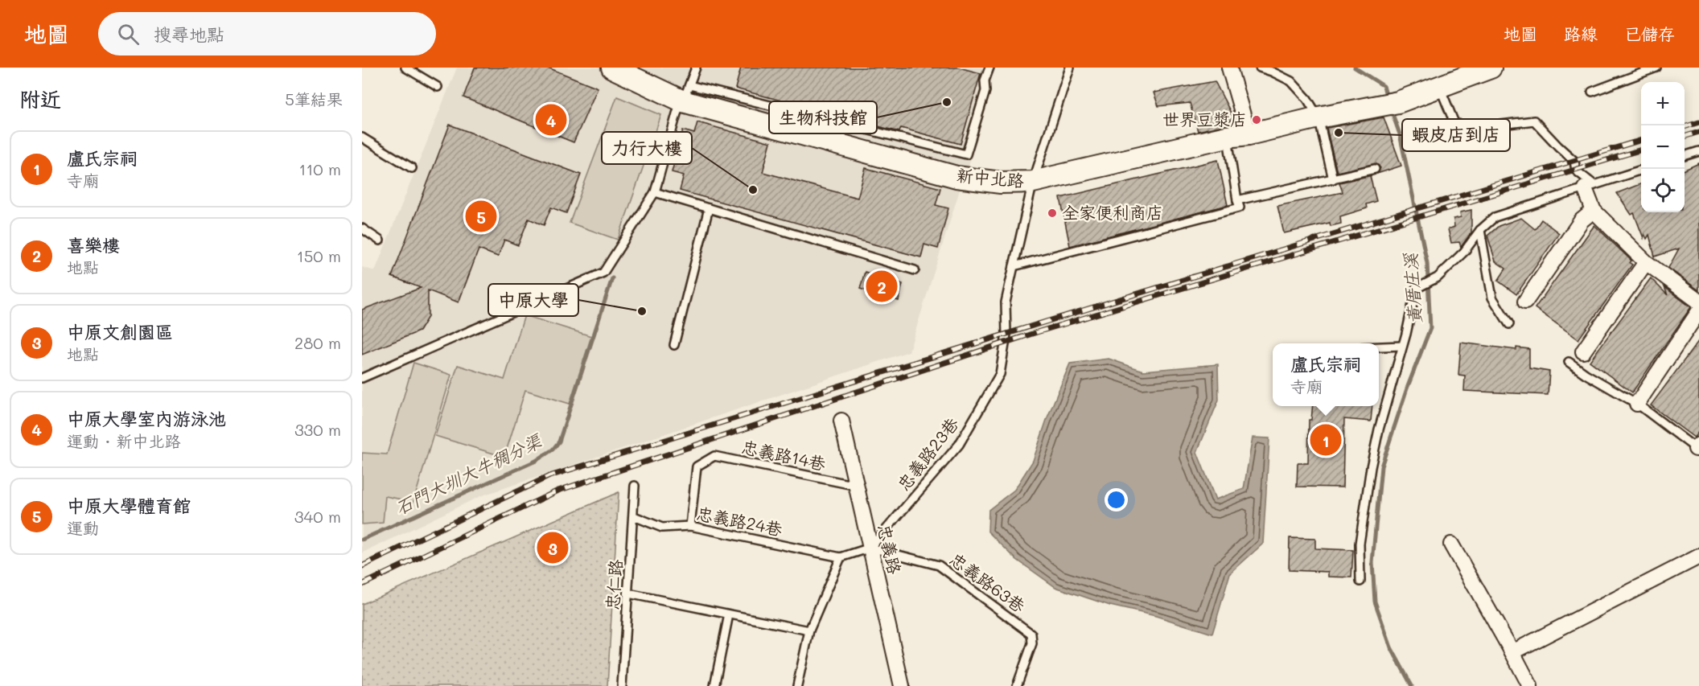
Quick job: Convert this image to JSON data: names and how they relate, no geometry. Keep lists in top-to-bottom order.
{
  "streets": {
    "street": ["新中北路", "忠義路"],
    "lane": [
      "忠義路23巷",
      "忠義路14巷",
      "忠義路24巷",
      "忠義路63巷",
      "忠仁路"
    ]
  },
  "crossings": [
    ["新中北路", "忠義路23巷"],
    ["忠義路23巷", "忠義路"],
    ["忠義路23巷", "忠義路63巷"],
    ["忠義路14巷", "忠義路24巷"],
    ["忠義路14巷", "忠義路"],
    ["忠義路24巷", "忠仁路"],
    ["忠義路", "忠義路63巷"]
  ],
  "water": ["黃厝庄溪", "石門大圳大牛稠分渠"],
  "places": [
    "生物科技館",
    "世界豆漿店",
    "蝦皮店到店",
    "力行大樓",
    "全家便利商店",
    "中原大學"
  ],
  "page": {
    "header": "地圖",
    "search": "搜尋地點",
    "nav": ["地圖", "路線", "已儲存"],
    "heading": ["附近", "5筆結果"],
    "map_buttons": ["+", "−"],
    "pins": [
      "4",
      "5",
      "2",
      "1",
      "3"
    ],
    "list": [
      {
        "mark": "1",
        "name": "盧氏宗祠",
        "note": "寺廟",
        "value": "110 m"
      },
      {
        "mark": "2",
        "name": "喜樂樓",
        "note": "地點",
        "value": "150 m"
      },
      {
        "mark": "3",
        "name": "中原文創園區",
        "note": "地點",
        "value": "280 m"
      },
      {
        "mark": "4",
        "name": "中原大學室內游泳池",
        "note": "運動 · 新中北路",
        "value": "330 m"
      },
      {
        "mark": "5",
        "name": "中原大學體育館",
        "note": "運動",
        "value": "340 m"
      }
    ],
    "popup": ["盧氏宗祠", "寺廟"]
  }
}
